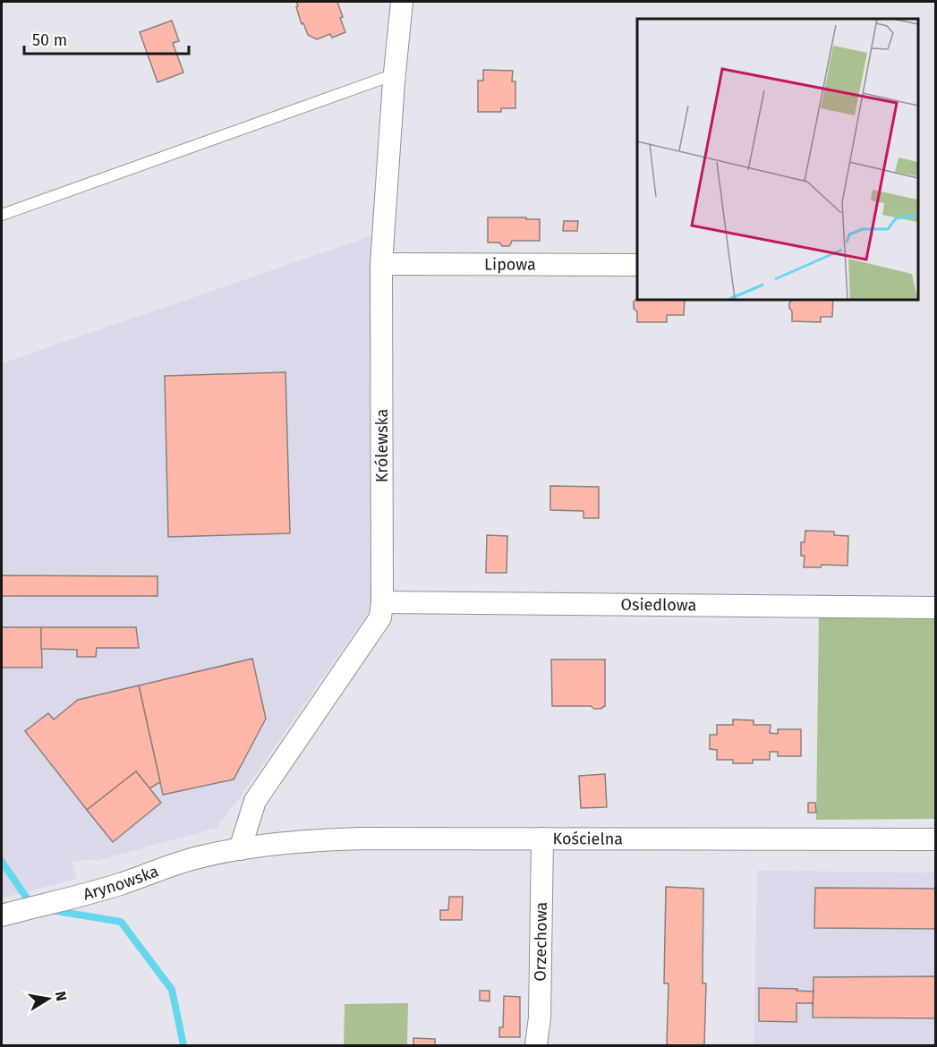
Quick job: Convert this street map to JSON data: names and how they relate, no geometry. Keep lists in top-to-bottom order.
{
  "streets": {
    "street": [
      "Lipowa",
      "Królewska",
      "Osiedlowa",
      "Kościelna",
      "Arynowska",
      "Orzechowa"
    ]
  },
  "crossings": [
    ["Lipowa", "Królewska"],
    ["Królewska", "Osiedlowa"],
    ["Królewska", "Kościelna"],
    ["Królewska", "Arynowska"],
    ["Kościelna", "Arynowska"],
    ["Kościelna", "Orzechowa"]
  ],
  "scale_bar": "50 m",
  "north": "right"
}
